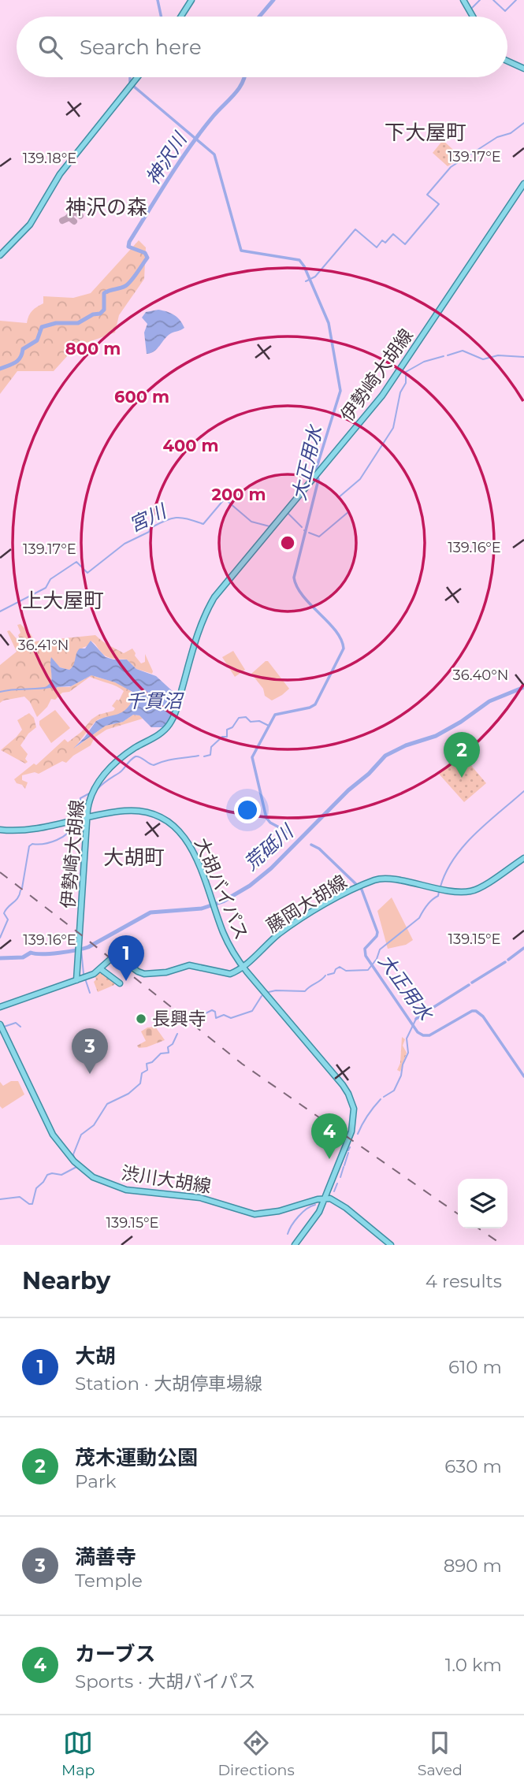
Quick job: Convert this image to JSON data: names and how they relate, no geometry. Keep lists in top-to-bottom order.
{
  "streets": {
    "main road": [
      "伊勢崎大胡線",
      "大胡バイパス",
      "藤岡大胡線",
      "渋川大胡線"
    ]
  },
  "crossings": [
    ["伊勢崎大胡線", "大胡バイパス"],
    ["伊勢崎大胡線", "藤岡大胡線"],
    ["大胡バイパス", "藤岡大胡線"],
    ["大胡バイパス", "渋川大胡線"]
  ],
  "districts": [
    "下大屋町",
    "神沢の森",
    "上大屋町",
    "大胡町"
  ],
  "water": [
    "神沢川",
    "大正用水",
    "宮川",
    "千貫沼",
    "荒砥川"
  ],
  "places": ["長興寺"],
  "page": {
    "search": "Search here",
    "pins": [
      "2",
      "1",
      "3",
      "4"
    ],
    "heading": ["Nearby", "4 results"],
    "list": [
      {
        "mark": "1",
        "name": "大胡",
        "note": "Station · 大胡停車場線",
        "value": "610 m"
      },
      {
        "mark": "2",
        "name": "茂木運動公園",
        "note": "Park",
        "value": "630 m"
      },
      {
        "mark": "3",
        "name": "満善寺",
        "note": "Temple",
        "value": "890 m"
      },
      {
        "mark": "4",
        "name": "カーブス",
        "note": "Sports · 大胡バイパス",
        "value": "1.0 km"
      }
    ],
    "nav": ["Map", "Directions", "Saved"]
  },
  "coordinates": [
    "139.17°E",
    "139.18°E",
    "139.16°E",
    "36.41°N",
    "36.40°N",
    "139.15°E"
  ],
  "rings": [
    "800 m",
    "600 m",
    "400 m",
    "200 m"
  ]
}
